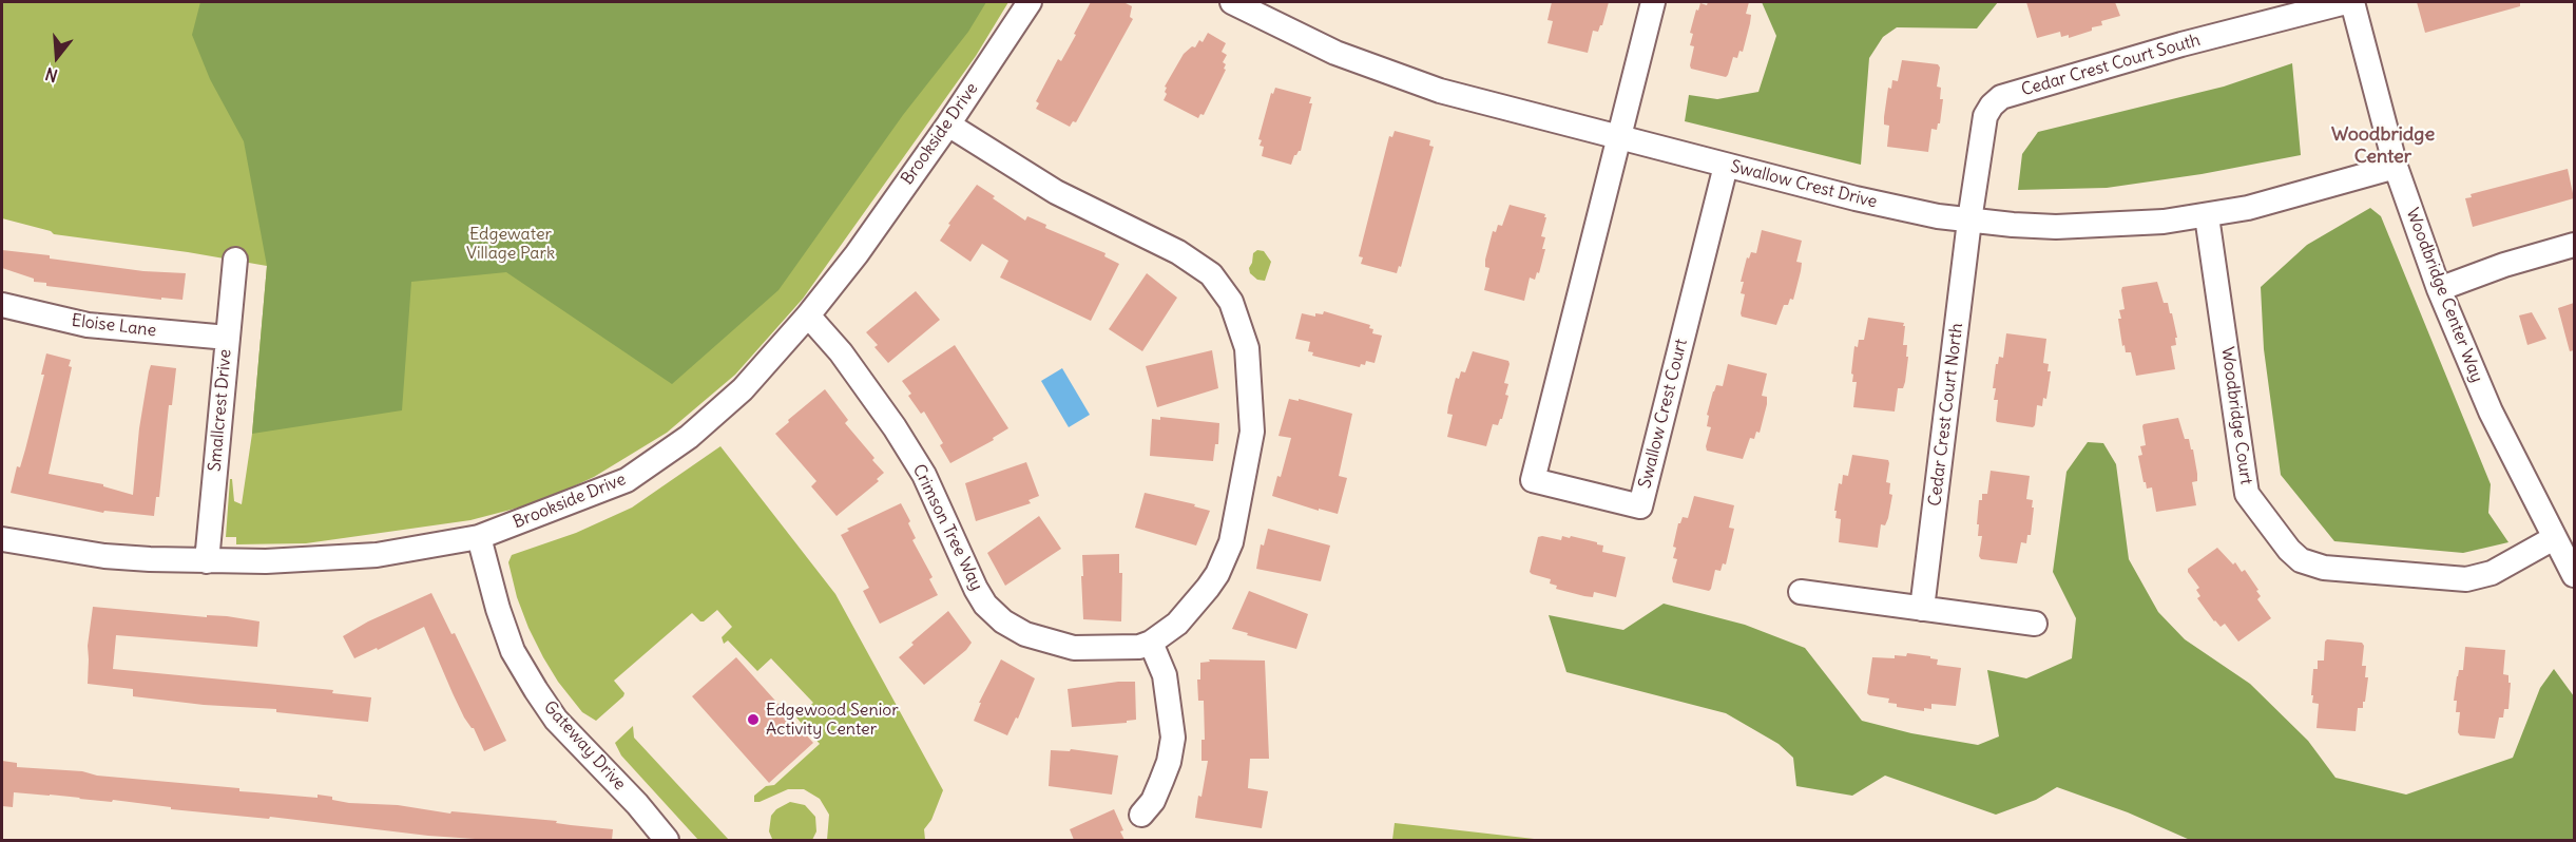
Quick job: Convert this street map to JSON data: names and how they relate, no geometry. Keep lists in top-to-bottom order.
{
  "streets": {
    "street": [
      "Cedar Crest Court South",
      "Brookside Drive",
      "Swallow Crest Drive",
      "Woodbridge Center Way",
      "Eloise Lane",
      "Smallcrest Drive",
      "Swallow Crest Court",
      "Cedar Crest Court North",
      "Woodbridge Court",
      "Crimson Tree Way",
      "Gateway Drive"
    ]
  },
  "crossings": [
    ["Cedar Crest Court South", "Swallow Crest Drive"],
    ["Cedar Crest Court South", "Cedar Crest Court North"],
    ["Brookside Drive", "Smallcrest Drive"],
    ["Brookside Drive", "Crimson Tree Way"],
    ["Brookside Drive", "Gateway Drive"],
    ["Swallow Crest Drive", "Woodbridge Center Way"],
    ["Swallow Crest Drive", "Swallow Crest Court"],
    ["Swallow Crest Drive", "Cedar Crest Court North"],
    ["Swallow Crest Drive", "Woodbridge Court"],
    ["Woodbridge Center Way", "Woodbridge Court"],
    ["Eloise Lane", "Smallcrest Drive"]
  ],
  "districts": ["Woodbridge Center"],
  "parks": ["Edgewater Village Park"],
  "places": ["Edgewood Senior Activity Center"],
  "north": "bottom"
}
